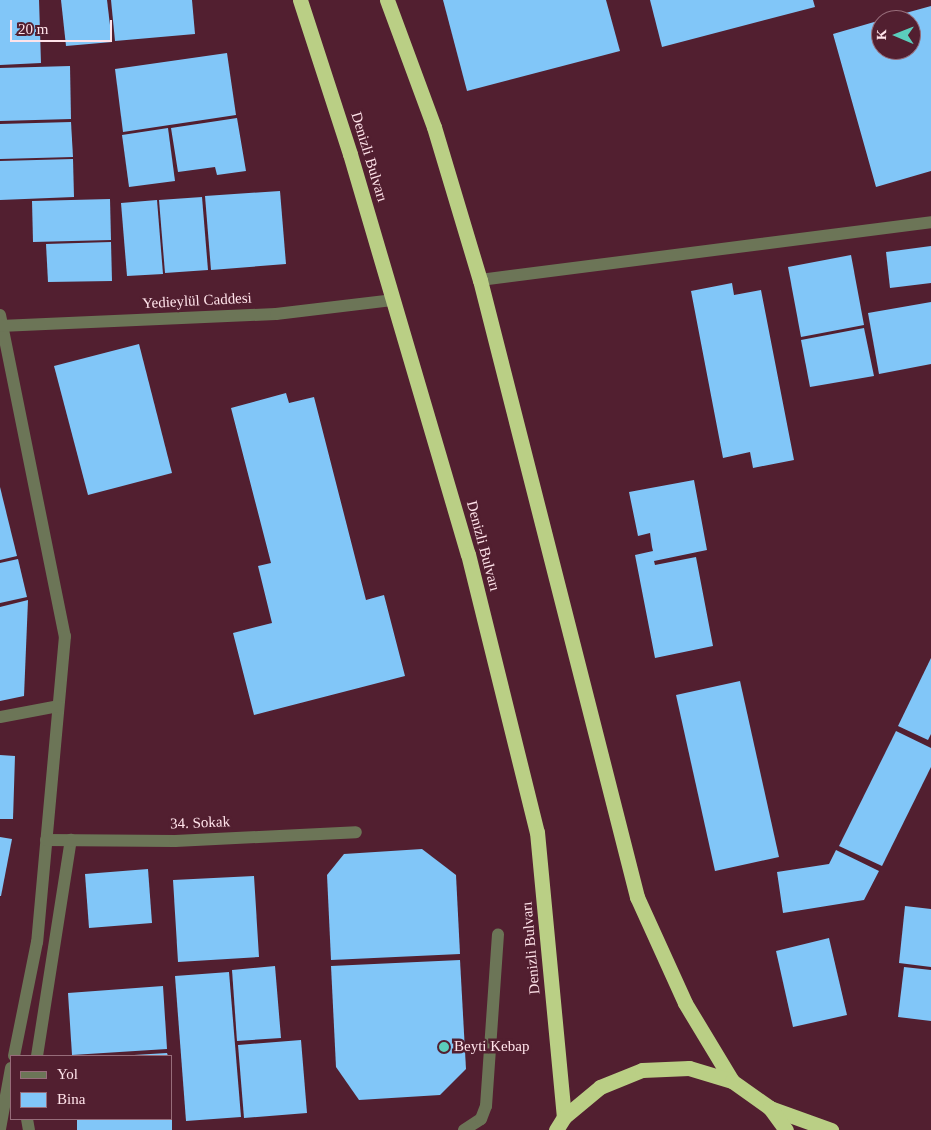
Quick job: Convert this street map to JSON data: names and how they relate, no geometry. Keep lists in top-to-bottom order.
{
  "streets": {
    "highway": ["Denizli Bulvarı"],
    "street": ["Yedieylül Caddesi", "34. Sokak"]
  },
  "crossings": [
    ["Denizli Bulvarı", "Yedieylül Caddesi"]
  ],
  "places": ["Beyti Kebap"],
  "legend": ["Yol", "Bina"],
  "scale_bar": "20 m",
  "north": "left"
}
